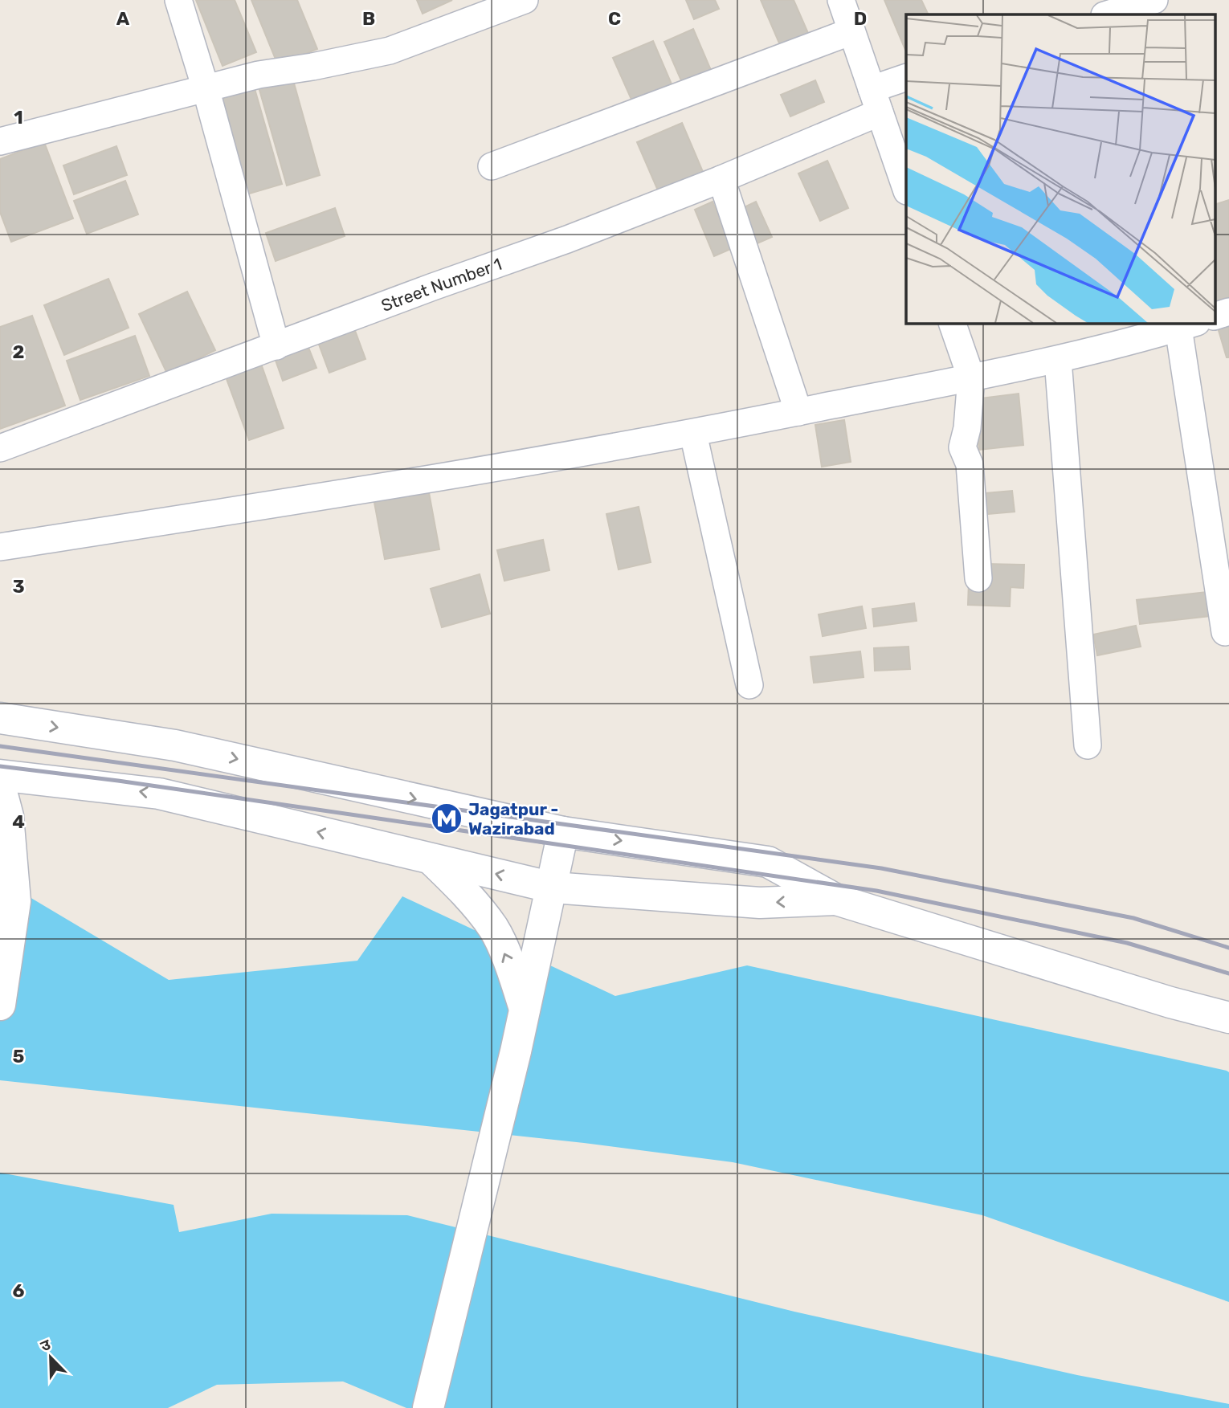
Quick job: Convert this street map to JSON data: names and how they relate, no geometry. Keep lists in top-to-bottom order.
{
  "streets": {
    "street": ["Street Number 1"]
  },
  "places": {
    "metro station": ["Jagatpur - Wazirabad"]
  },
  "north": "top left",
  "grid": {
    "columns": [
      "A",
      "B",
      "C",
      "D"
    ],
    "rows": [
      "1",
      "2",
      "3",
      "4",
      "5",
      "6"
    ]
  }
}
